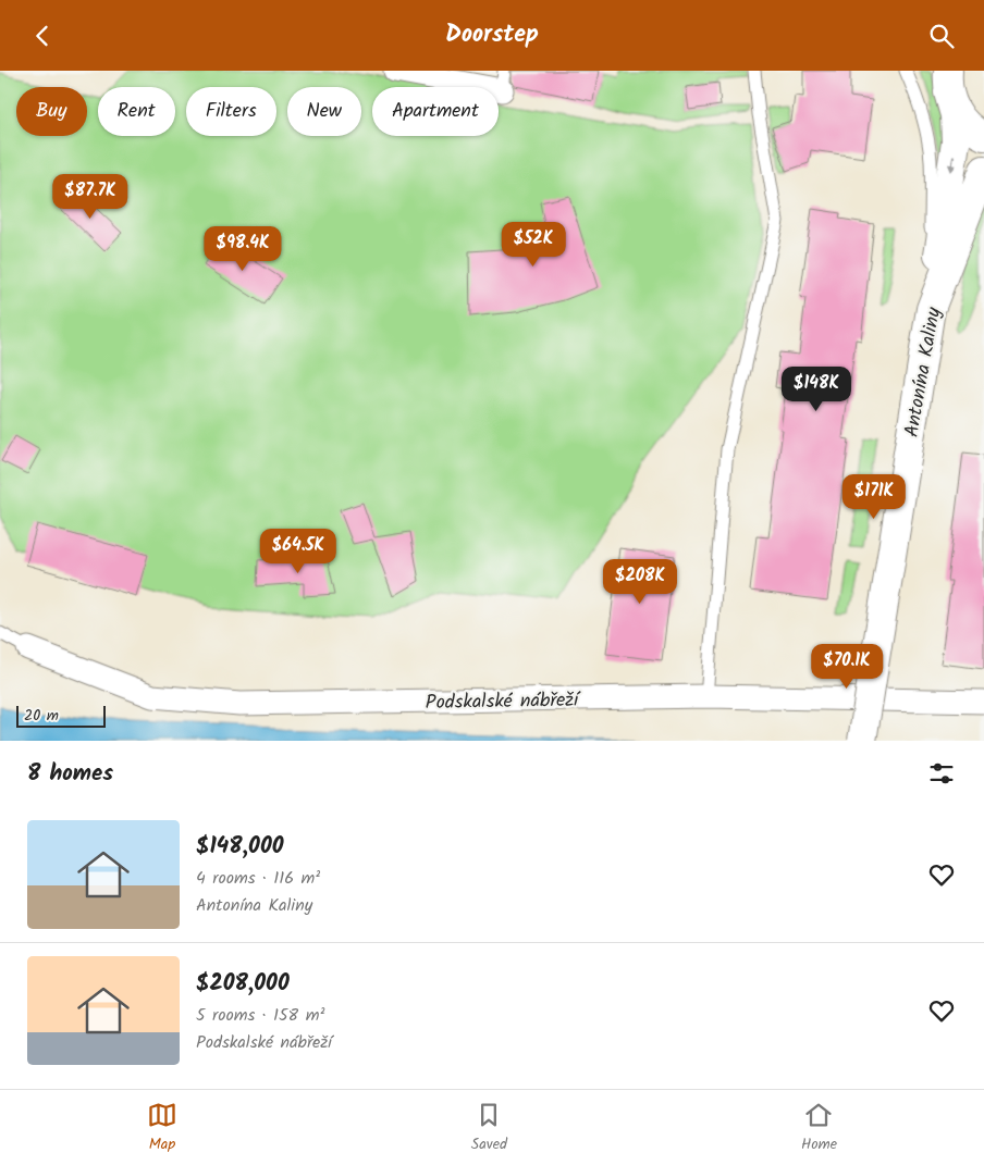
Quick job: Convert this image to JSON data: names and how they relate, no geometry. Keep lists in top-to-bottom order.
{
  "streets": {
    "street": ["Antonína Kaliny", "Podskalské nábřeží"]
  },
  "scale_bar": "20 m",
  "page": {
    "header": "Doorstep",
    "chip": [
      "Buy",
      "Rent",
      "Filters",
      "New",
      "Apartment"
    ],
    "price": [
      "$87.7K",
      "$52K",
      "$98.4K",
      "$148K",
      "$171K",
      "$64.5K",
      "$208K",
      "$70.1K"
    ],
    "scale": "20 m",
    "heading": "8 homes",
    "list": [
      {
        "name": "$148,000",
        "note": "4 rooms · 116 m² · Antonína Kaliny"
      },
      {
        "name": "$208,000",
        "note": "5 rooms · 158 m² · Podskalské nábřeží"
      }
    ],
    "tabs": ["Map", "Saved", "Home"]
  }
}
